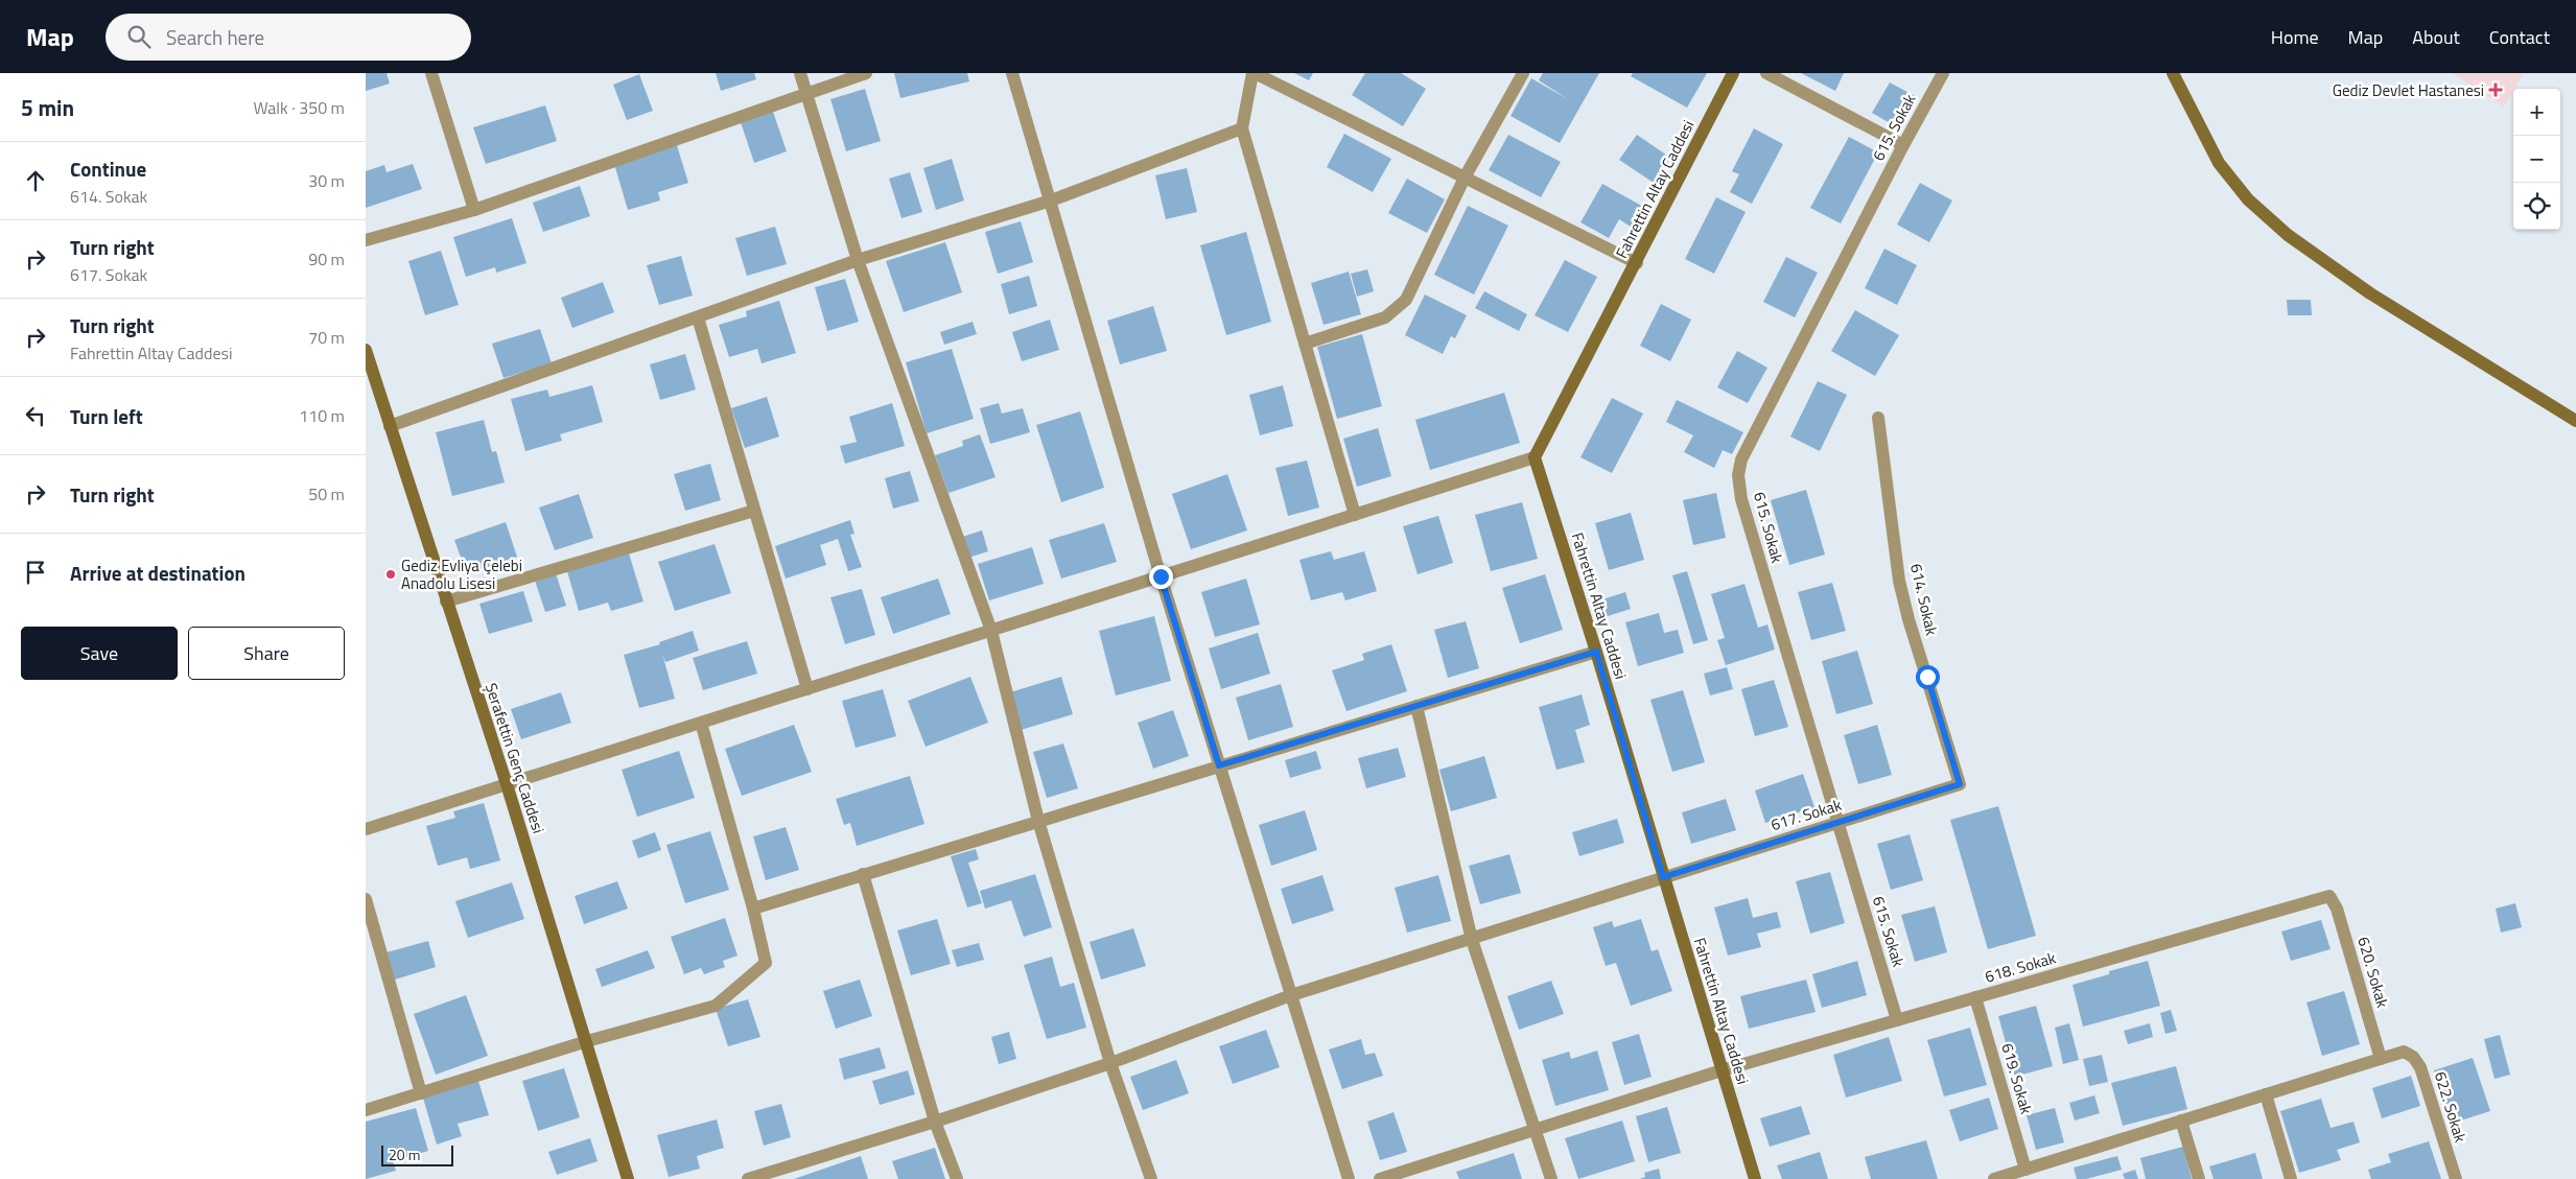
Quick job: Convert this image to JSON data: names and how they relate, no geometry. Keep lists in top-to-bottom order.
{
  "streets": {
    "street": [
      "615. Sokak",
      "Fahrettin Altay Caddesi",
      "614. Sokak",
      "Şerafettin Genç Caddesi",
      "617. Sokak",
      "618. Sokak",
      "620. Sokak",
      "619. Sokak",
      "622. Sokak"
    ]
  },
  "crossings": [
    ["615. Sokak", "617. Sokak"],
    ["615. Sokak", "618. Sokak"],
    ["Fahrettin Altay Caddesi", "617. Sokak"],
    ["Fahrettin Altay Caddesi", "618. Sokak"],
    ["614. Sokak", "617. Sokak"],
    ["618. Sokak", "620. Sokak"],
    ["618. Sokak", "619. Sokak"],
    ["620. Sokak", "622. Sokak"]
  ],
  "places": {
    "health": ["Gediz Devlet Hastanesi"],
    "other": ["Gediz Evliya Çelebi Anadolu Lisesi"]
  },
  "scale_bar": "20 m",
  "page": {
    "header": "Map",
    "search": "Search here",
    "nav": [
      "Home",
      "Map",
      "About",
      "Contact"
    ],
    "heading": ["5 min", "Walk · 350 m"],
    "map_buttons": ["+", "−"],
    "list": [
      ["Continue", "614. Sokak", "30 m"],
      ["Turn right", "617. Sokak", "90 m"],
      ["Turn right", "Fahrettin Altay Caddesi", "70 m"],
      ["Turn left", "110 m"],
      ["Turn right", "50 m"],
      "Arrive at destination"
    ],
    "buttons": ["Save", "Share"],
    "scale": "20 m"
  }
}
